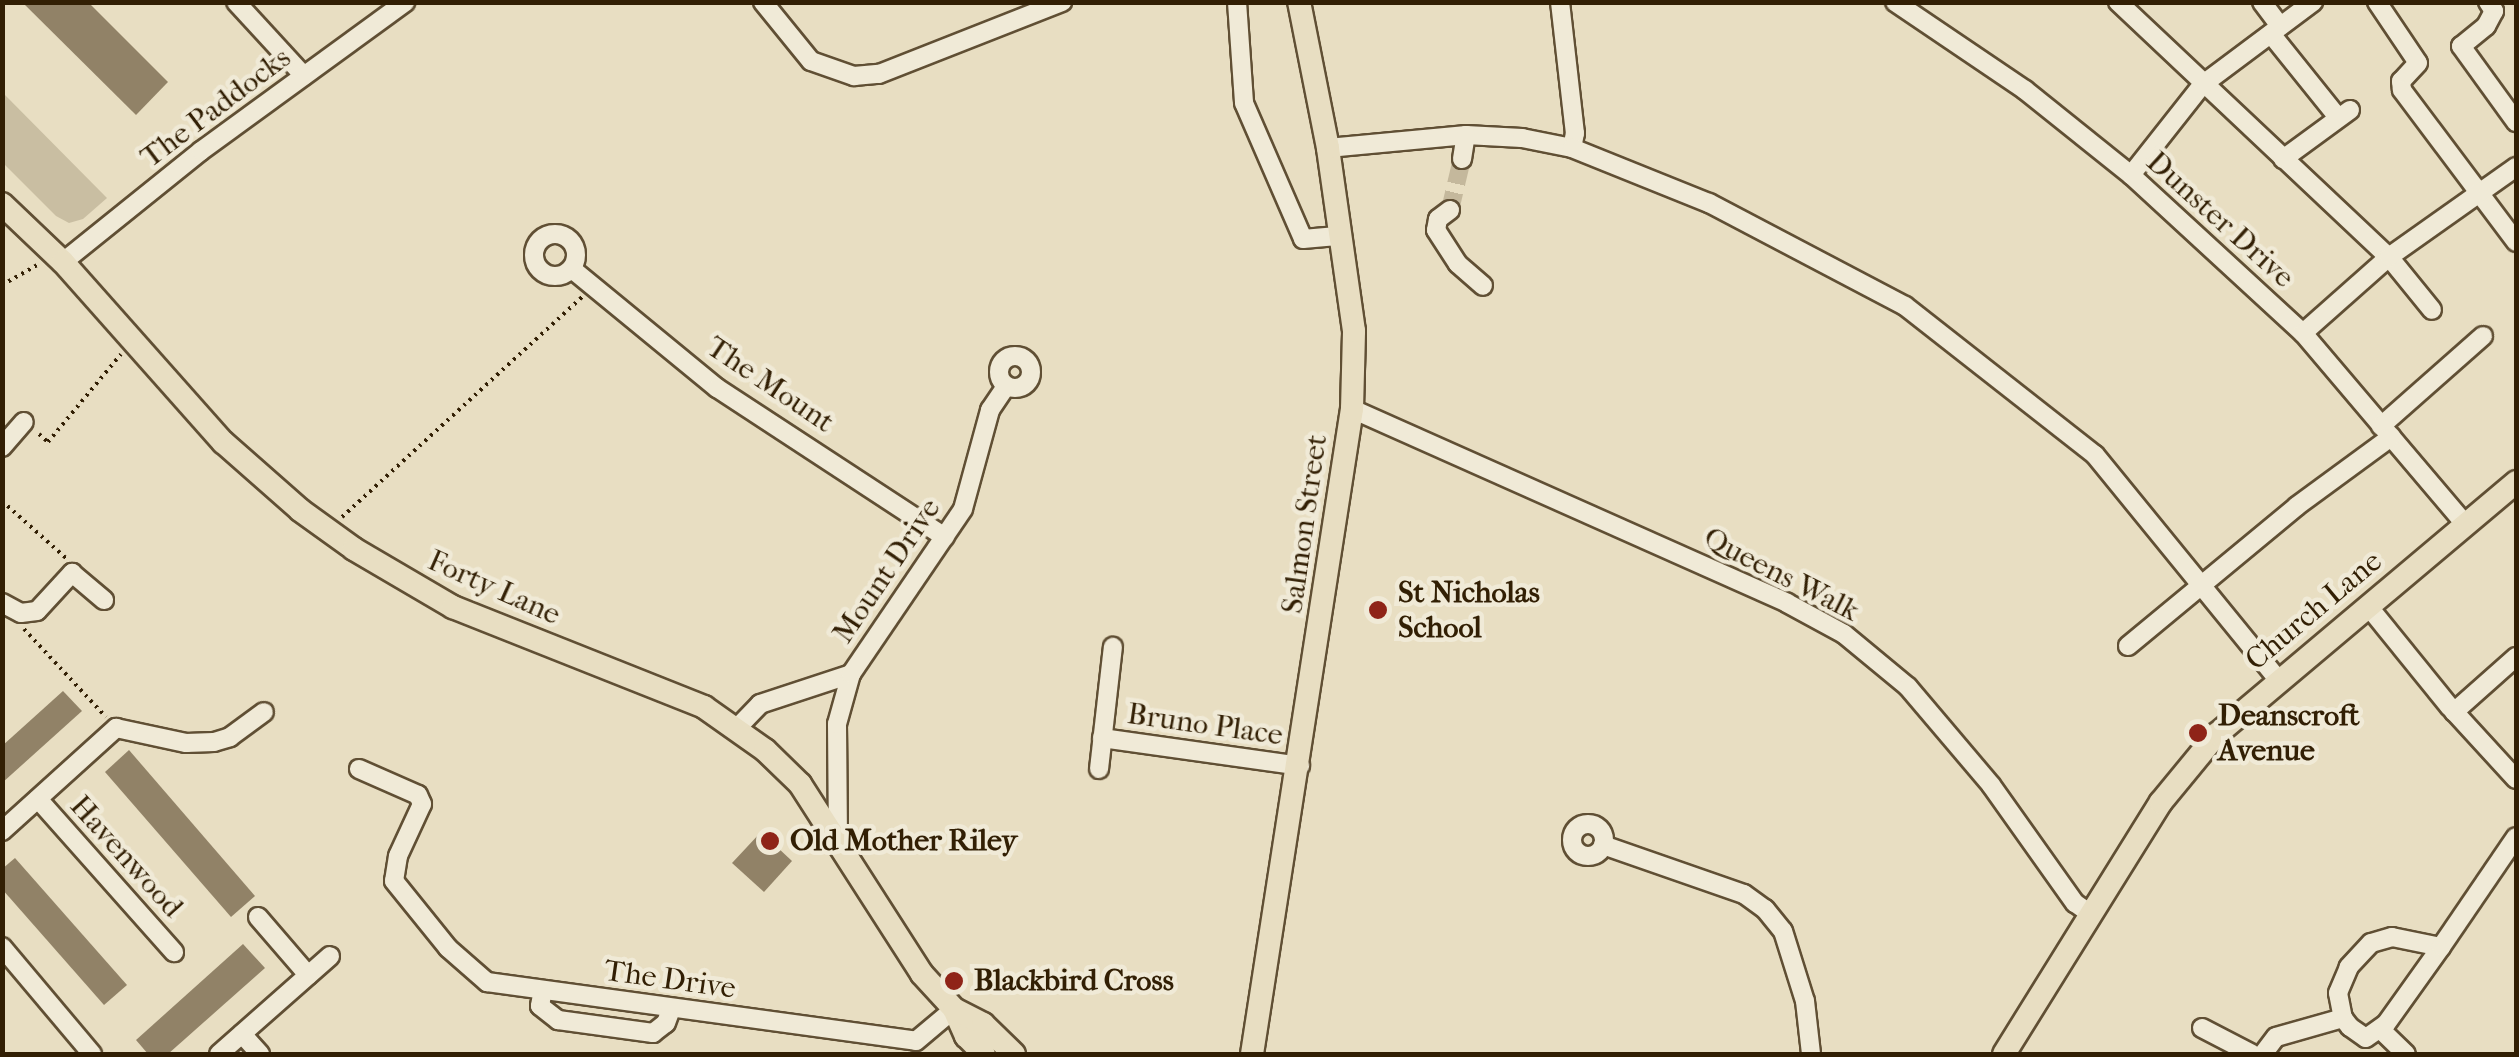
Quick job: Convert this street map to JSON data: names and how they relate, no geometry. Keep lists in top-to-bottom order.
{
  "streets": {
    "main road": ["Salmon Street", "Forty Lane", "Church Lane"],
    "street": [
      "The Paddocks",
      "Dunster Drive",
      "The Mount",
      "Mount Drive",
      "Queens Walk",
      "Bruno Place",
      "Havenwood",
      "The Drive"
    ]
  },
  "crossings": [
    ["The Paddocks", "Forty Lane"],
    ["Dunster Drive", "Church Lane"],
    ["The Mount", "Mount Drive"],
    ["Salmon Street", "Queens Walk"],
    ["Salmon Street", "Bruno Place"],
    ["Mount Drive", "Forty Lane"],
    ["Queens Walk", "Church Lane"],
    ["Forty Lane", "The Drive"]
  ],
  "places": [
    "St Nicholas School",
    "Deanscroft Avenue",
    "Old Mother Riley",
    "Blackbird Cross"
  ]
}
